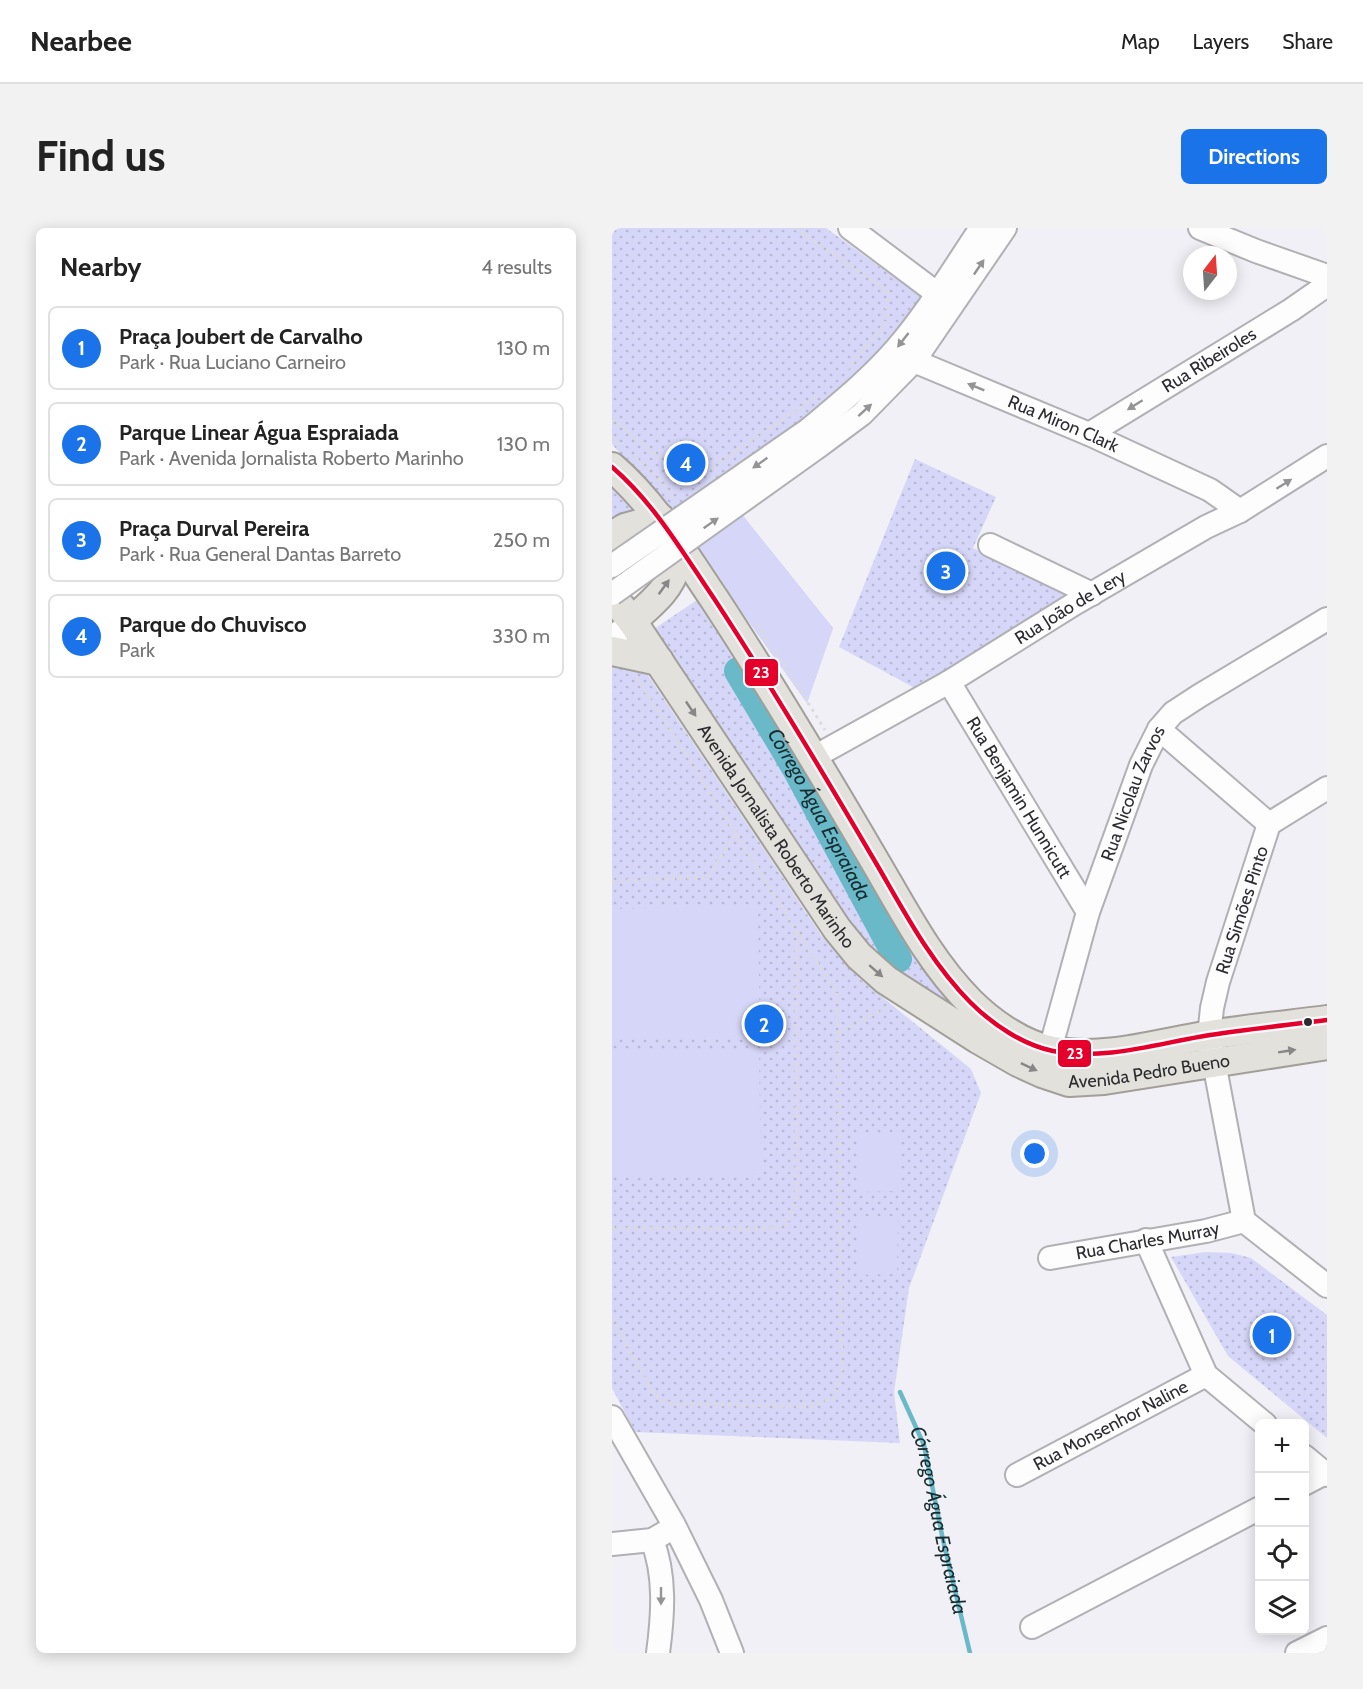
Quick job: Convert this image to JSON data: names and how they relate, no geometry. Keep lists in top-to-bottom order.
{
  "streets": {
    "main road": ["Avenida Jornalista Roberto Marinho", "Avenida Pedro Bueno"],
    "street": [
      "Rua Ribeiroles",
      "Rua Miron Clark",
      "Rua João de Lery",
      "Rua Nicolau Zarvos",
      "Rua Benjamin Hunnicutt",
      "Rua Simões Pinto",
      "Rua Charles Murray",
      "Rua Monsenhor Naline"
    ]
  },
  "crossings": [
    ["Rua Ribeiroles", "Rua Miron Clark"],
    ["Rua Miron Clark", "Rua João de Lery"],
    ["Rua João de Lery", "Rua Benjamin Hunnicutt"],
    ["Rua João de Lery", "Avenida Pedro Bueno"],
    ["Rua Nicolau Zarvos", "Rua Benjamin Hunnicutt"],
    ["Rua Nicolau Zarvos", "Avenida Pedro Bueno"],
    ["Avenida Jornalista Roberto Marinho", "Avenida Pedro Bueno"],
    ["Rua Simões Pinto", "Avenida Pedro Bueno"],
    ["Rua Simões Pinto", "Rua Charles Murray"]
  ],
  "one_way": ["Rua Ribeiroles", "Rua Miron Clark"],
  "water": ["Córrego Água Espraiada"],
  "lines": ["transit line 23"],
  "north": "top",
  "page": {
    "header": "Nearbee",
    "nav": ["Map", "Layers", "Share"],
    "buttons": "Directions",
    "title": "Find us",
    "heading": ["Nearby", "4 results"],
    "list": [
      {
        "mark": "1",
        "name": "Praça Joubert de Carvalho",
        "note": "Park · Rua Luciano Carneiro",
        "value": "130 m"
      },
      {
        "mark": "2",
        "name": "Parque Linear Água Espraiada",
        "note": "Park · Avenida Jornalista Roberto Marinho",
        "value": "130 m"
      },
      {
        "mark": "3",
        "name": "Praça Durval Pereira",
        "note": "Park · Rua General Dantas Barreto",
        "value": "250 m"
      },
      {
        "mark": "4",
        "name": "Parque do Chuvisco",
        "note": "Park",
        "value": "330 m"
      }
    ],
    "pins": [
      "4",
      "3",
      "2",
      "1"
    ],
    "map_buttons": ["+", "−"]
  }
}
